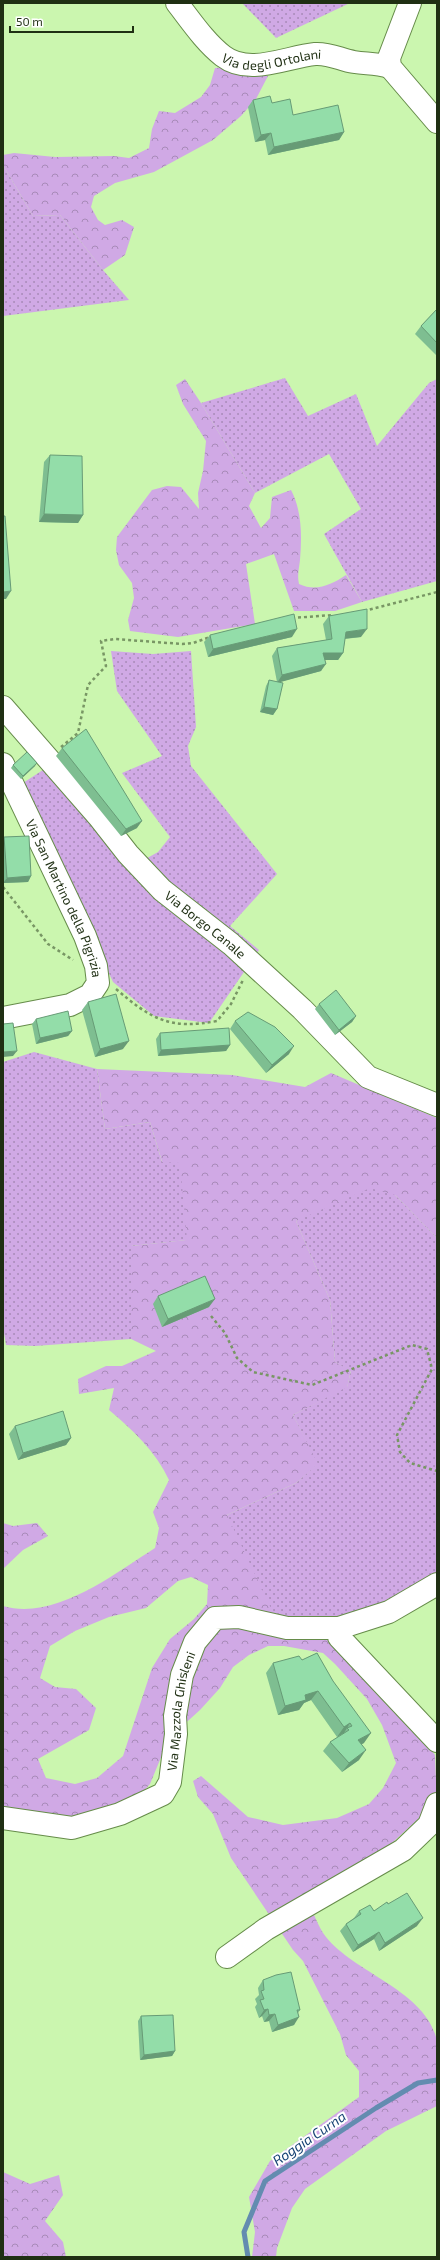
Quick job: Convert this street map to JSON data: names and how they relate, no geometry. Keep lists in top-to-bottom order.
{
  "streets": {
    "street": [
      "Via degli Ortolani",
      "Via San Martino della Pigrizia",
      "Via Borgo Canale",
      "Via Mazzola Ghisleni"
    ]
  },
  "water": ["Roggia Curna"],
  "scale_bar": "50 m"
}
